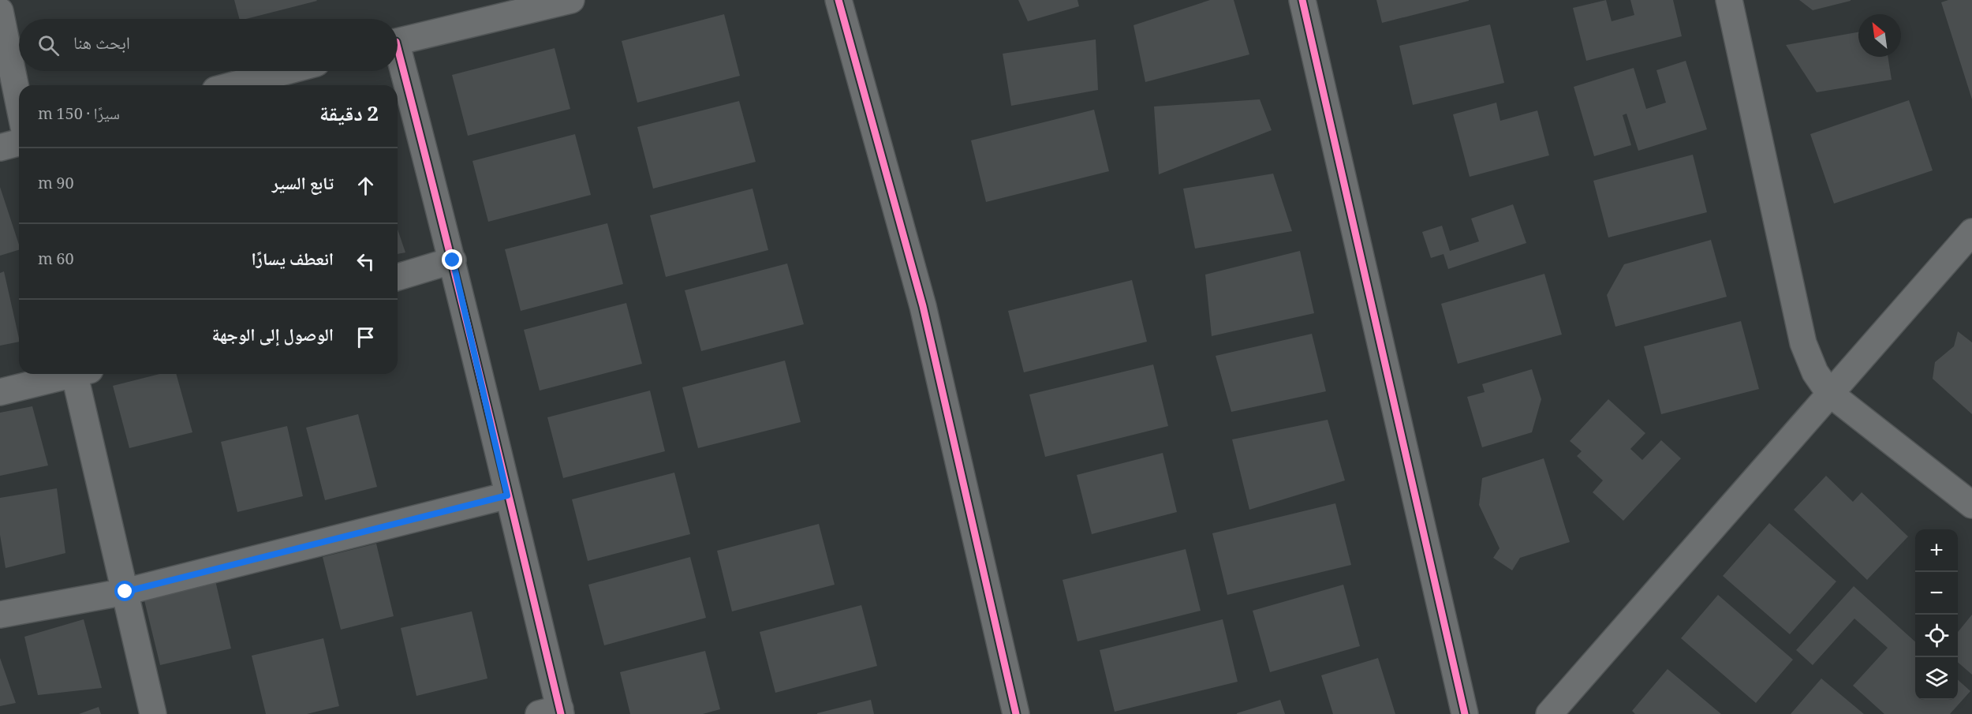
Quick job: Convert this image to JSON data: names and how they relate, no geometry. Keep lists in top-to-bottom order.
{
  "north": "top left",
  "page": {
    "search": "ابحث هنا",
    "heading": ["2 دقيقة", "سيرًا · 150 m"],
    "list": [
      ["تابع السير", "90 m"],
      ["انعطف يسارًا", "60 m"],
      "الوصول إلى الوجهة"
    ],
    "map_buttons": ["+", "−"]
  }
}
